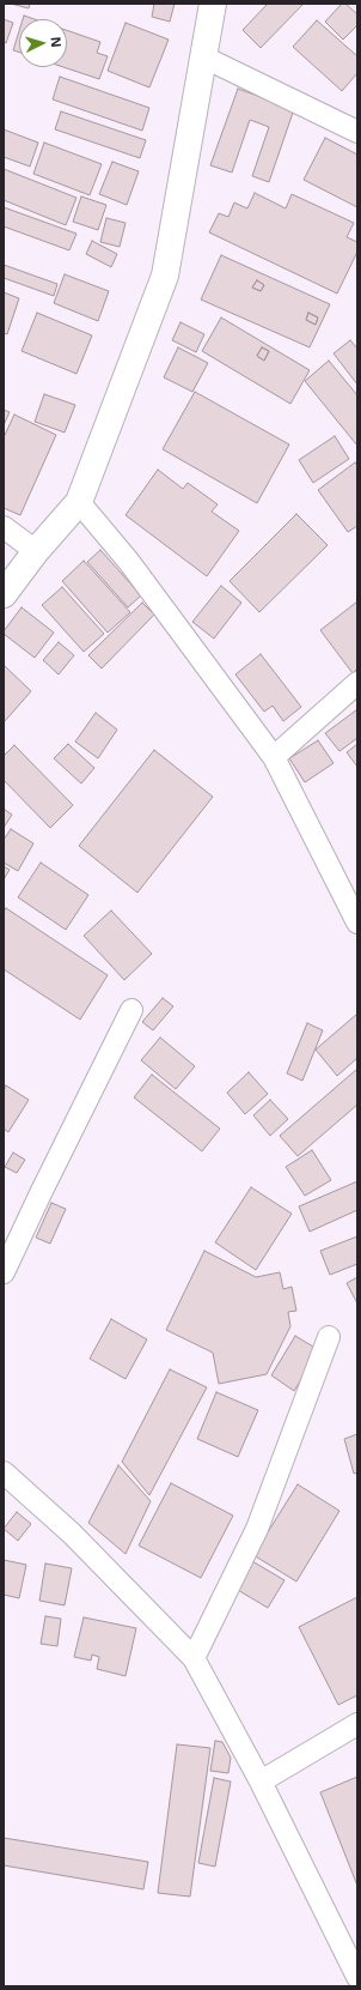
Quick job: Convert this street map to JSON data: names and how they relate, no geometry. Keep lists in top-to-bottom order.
{
  "north": "right"
}
